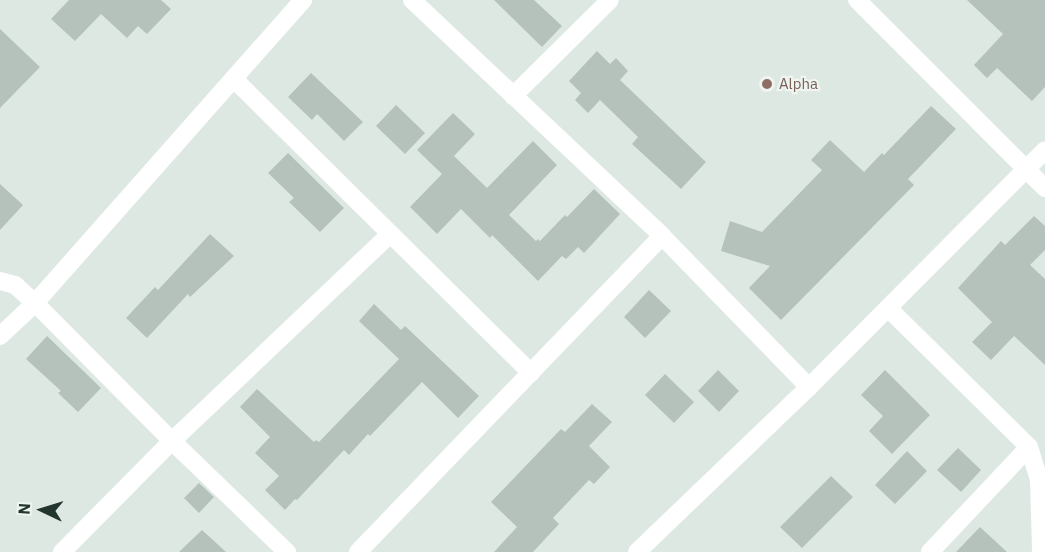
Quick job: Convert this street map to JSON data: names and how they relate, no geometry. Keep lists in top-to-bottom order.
{
  "places": ["Alpha"],
  "north": "left"
}
